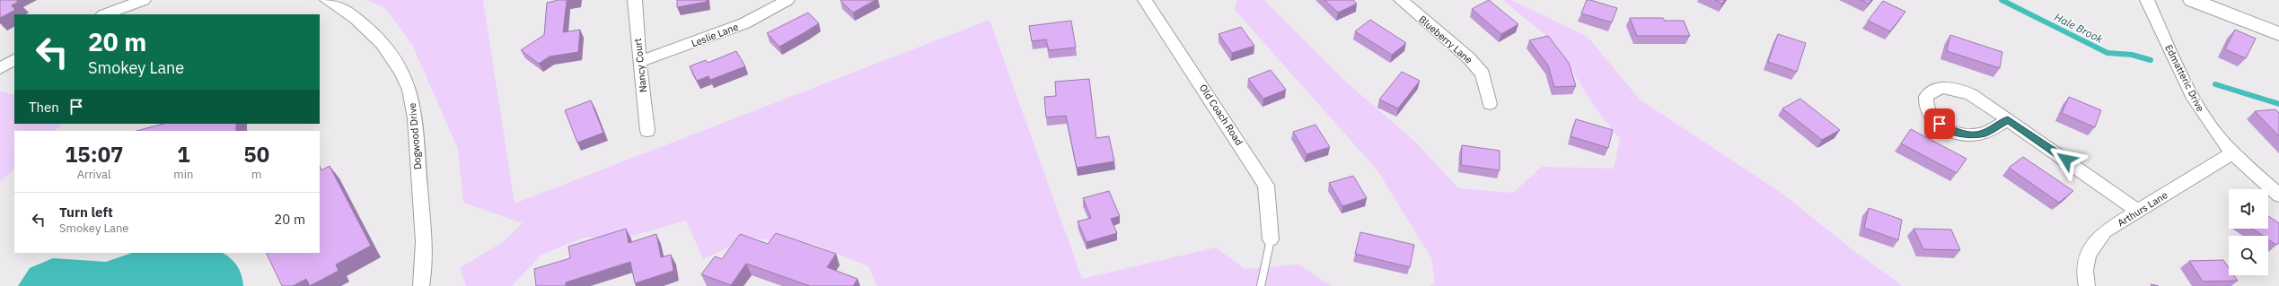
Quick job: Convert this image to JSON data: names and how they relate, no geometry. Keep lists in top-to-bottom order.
{
  "streets": {
    "street": [
      "Leslie Lane",
      "Blueberry Lane",
      "Nancy Court",
      "Edmatteric Drive",
      "Old Coach Road",
      "Dogwood Drive",
      "Arthurs Lane"
    ]
  },
  "crossings": [
    ["Leslie Lane", "Nancy Court"],
    ["Edmatteric Drive", "Arthurs Lane"]
  ],
  "water": ["Hale Brook"],
  "page": {
    "turn": ["20 m", "Smokey Lane"],
    "then": "Then",
    "eta": [
      "15:07",
      "Arrival",
      "1",
      "min",
      "50",
      "m"
    ],
    "list": [
      {
        "name": "Turn left",
        "note": "Smokey Lane",
        "value": "20 m"
      }
    ]
  }
}
